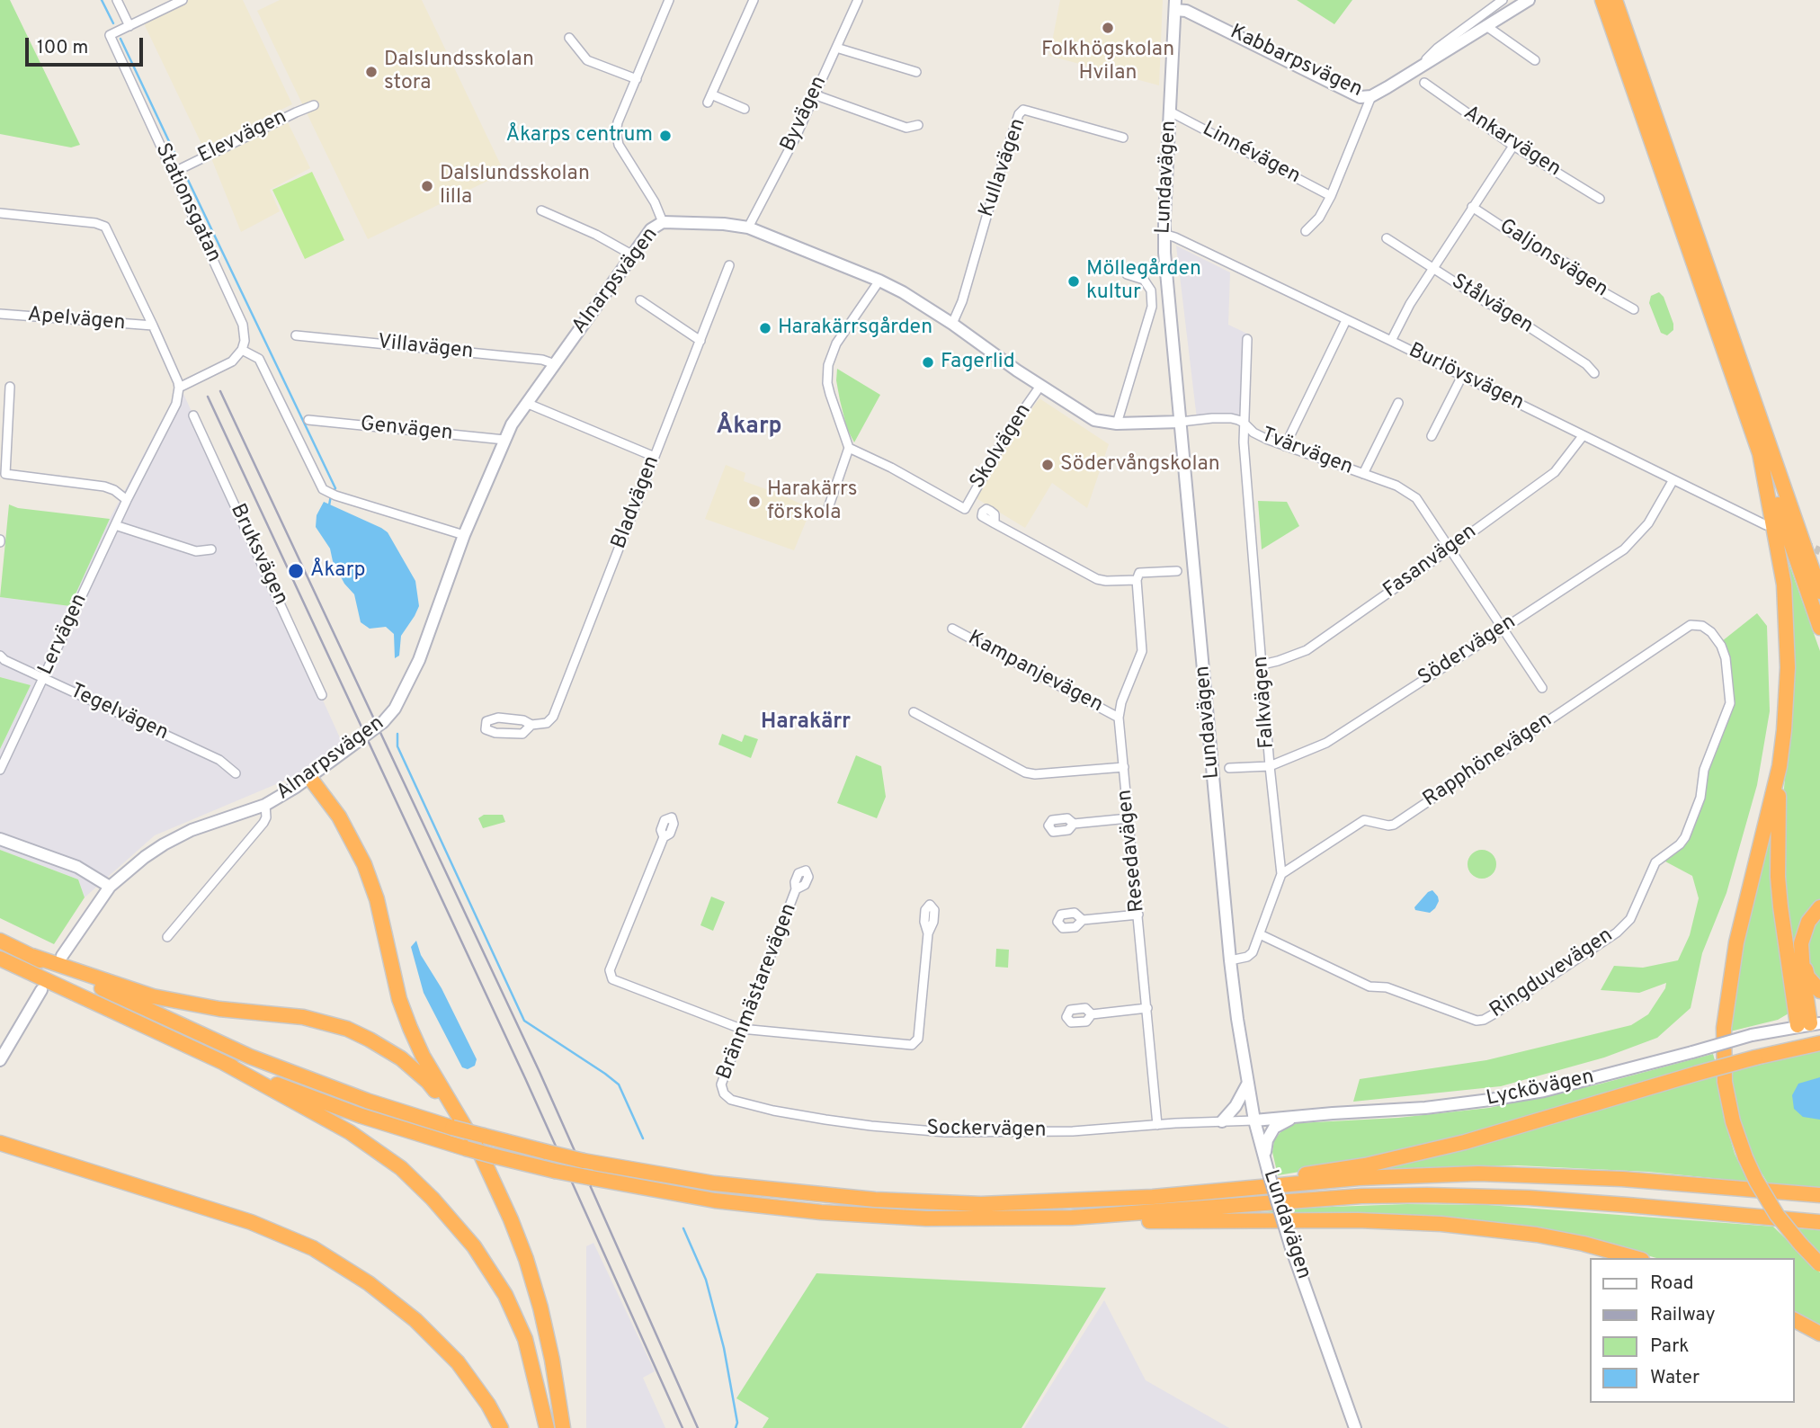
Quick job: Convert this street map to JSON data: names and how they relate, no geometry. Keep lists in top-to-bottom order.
{
  "streets": {
    "street": [
      "Kabbarpsvägen",
      "Byvägen",
      "Elevvägen",
      "Ankarvägen",
      "Linnévägen",
      "Kullavägen",
      "Lundavägen",
      "Stationsgatan",
      "Galjonsvägen",
      "Alnarpsvägen",
      "Stålvägen",
      "Apelvägen",
      "Villavägen",
      "Burlövsvägen",
      "Genvägen",
      "Skolvägen",
      "Tvärvägen",
      "Bladvägen",
      "Bruksvägen",
      "Fasanvägen",
      "Lervägen",
      "Södervägen",
      "Kampanjevägen",
      "Falkvägen",
      "Tegelvägen",
      "Rapphönevägen",
      "Resedavägen",
      "Ringduvevägen",
      "Brännmästarevägen",
      "Lyckövägen",
      "Sockervägen"
    ]
  },
  "crossings": [
    ["Kabbarpsvägen", "Lundavägen"],
    ["Byvägen", "Alnarpsvägen"],
    ["Elevvägen", "Stationsgatan"],
    ["Linnévägen", "Lundavägen"],
    ["Kullavägen", "Alnarpsvägen"],
    ["Lundavägen", "Alnarpsvägen"],
    ["Lundavägen", "Burlövsvägen"],
    ["Lundavägen", "Tvärvägen"],
    ["Lundavägen", "Falkvägen"],
    ["Lundavägen", "Lyckövägen"],
    ["Lundavägen", "Sockervägen"],
    ["Alnarpsvägen", "Villavägen"],
    ["Alnarpsvägen", "Genvägen"],
    ["Alnarpsvägen", "Skolvägen"],
    ["Alnarpsvägen", "Tvärvägen"],
    ["Burlövsvägen", "Fasanvägen"],
    ["Burlövsvägen", "Södervägen"],
    ["Tvärvägen", "Fasanvägen"],
    ["Tvärvägen", "Södervägen"],
    ["Tvärvägen", "Falkvägen"],
    ["Fasanvägen", "Falkvägen"],
    ["Lervägen", "Tegelvägen"],
    ["Södervägen", "Falkvägen"],
    ["Kampanjevägen", "Resedavägen"],
    ["Falkvägen", "Rapphönevägen"],
    ["Falkvägen", "Ringduvevägen"],
    ["Rapphönevägen", "Ringduvevägen"],
    ["Resedavägen", "Sockervägen"],
    ["Brännmästarevägen", "Sockervägen"],
    ["Lyckövägen", "Sockervägen"]
  ],
  "districts": ["Åkarp", "Harakärr"],
  "places": [
    "Folkhögskolan Hvilan",
    "Dalslundsskolan stora",
    "Åkarps centrum",
    "Dalslundsskolan lilla",
    "Möllegården kultur",
    "Harakärrsgården",
    "Fagerlid",
    "Södervångskolan",
    "Harakärrs förskola",
    "Åkarp"
  ],
  "legend": [
    "Road",
    "Railway",
    "Park",
    "Water"
  ],
  "scale_bar": "100 m"
}
